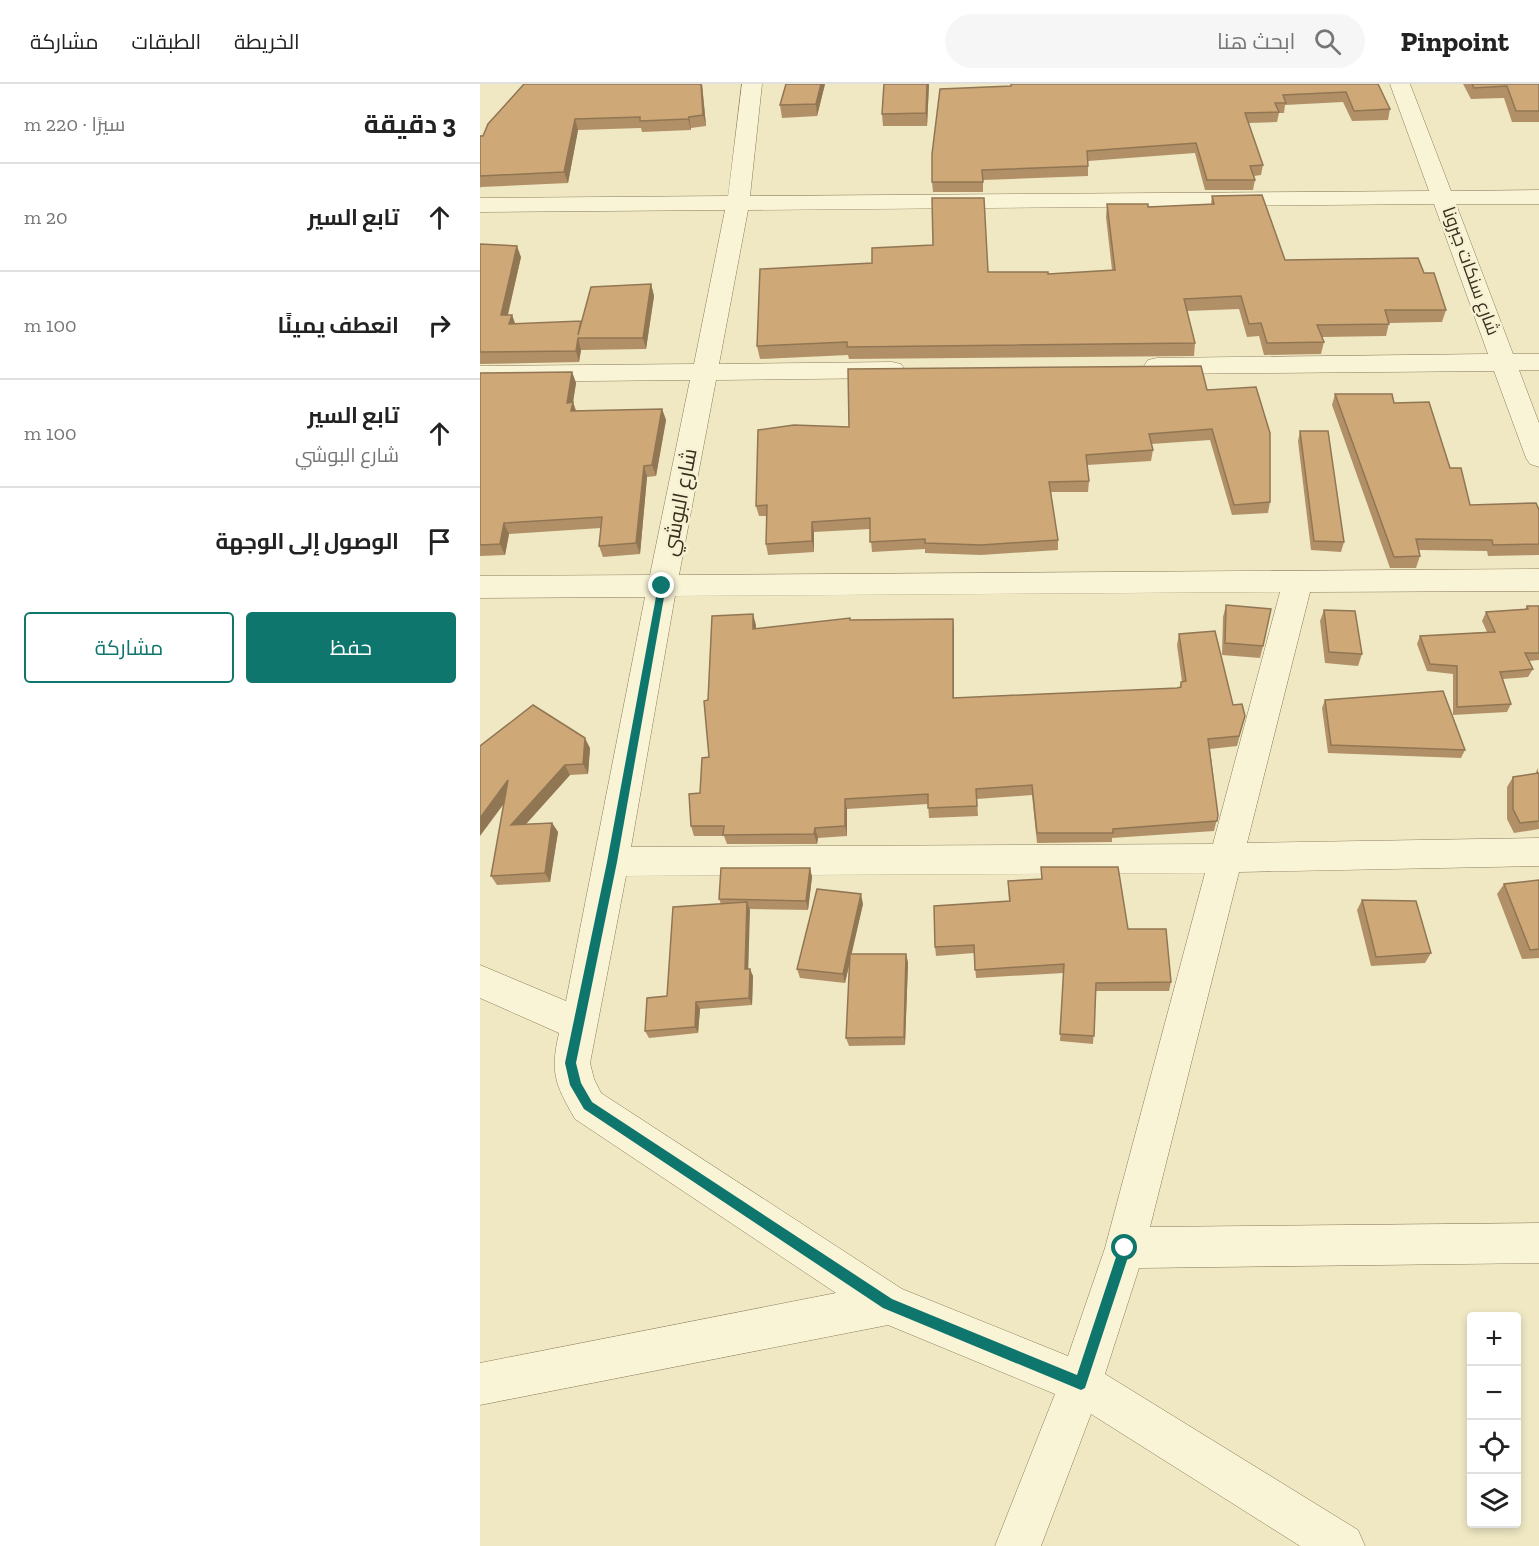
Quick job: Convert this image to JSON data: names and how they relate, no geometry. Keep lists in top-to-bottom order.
{
  "streets": {
    "street": ["شارع سنكات جبرونا", "شارع البوشي"]
  },
  "page": {
    "header": "Pinpoint",
    "search": "ابحث هنا",
    "nav": ["الخريطة", "الطبقات", "مشاركة"],
    "heading": ["3 دقيقة", "سيرًا · 220 m"],
    "list": [
      ["تابع السير", "20 m"],
      ["انعطف يمينًا", "100 m"],
      ["تابع السير", "شارع البوشي", "100 m"],
      "الوصول إلى الوجهة"
    ],
    "buttons": ["حفظ", "مشاركة"],
    "map_buttons": ["+", "−"]
  }
}
